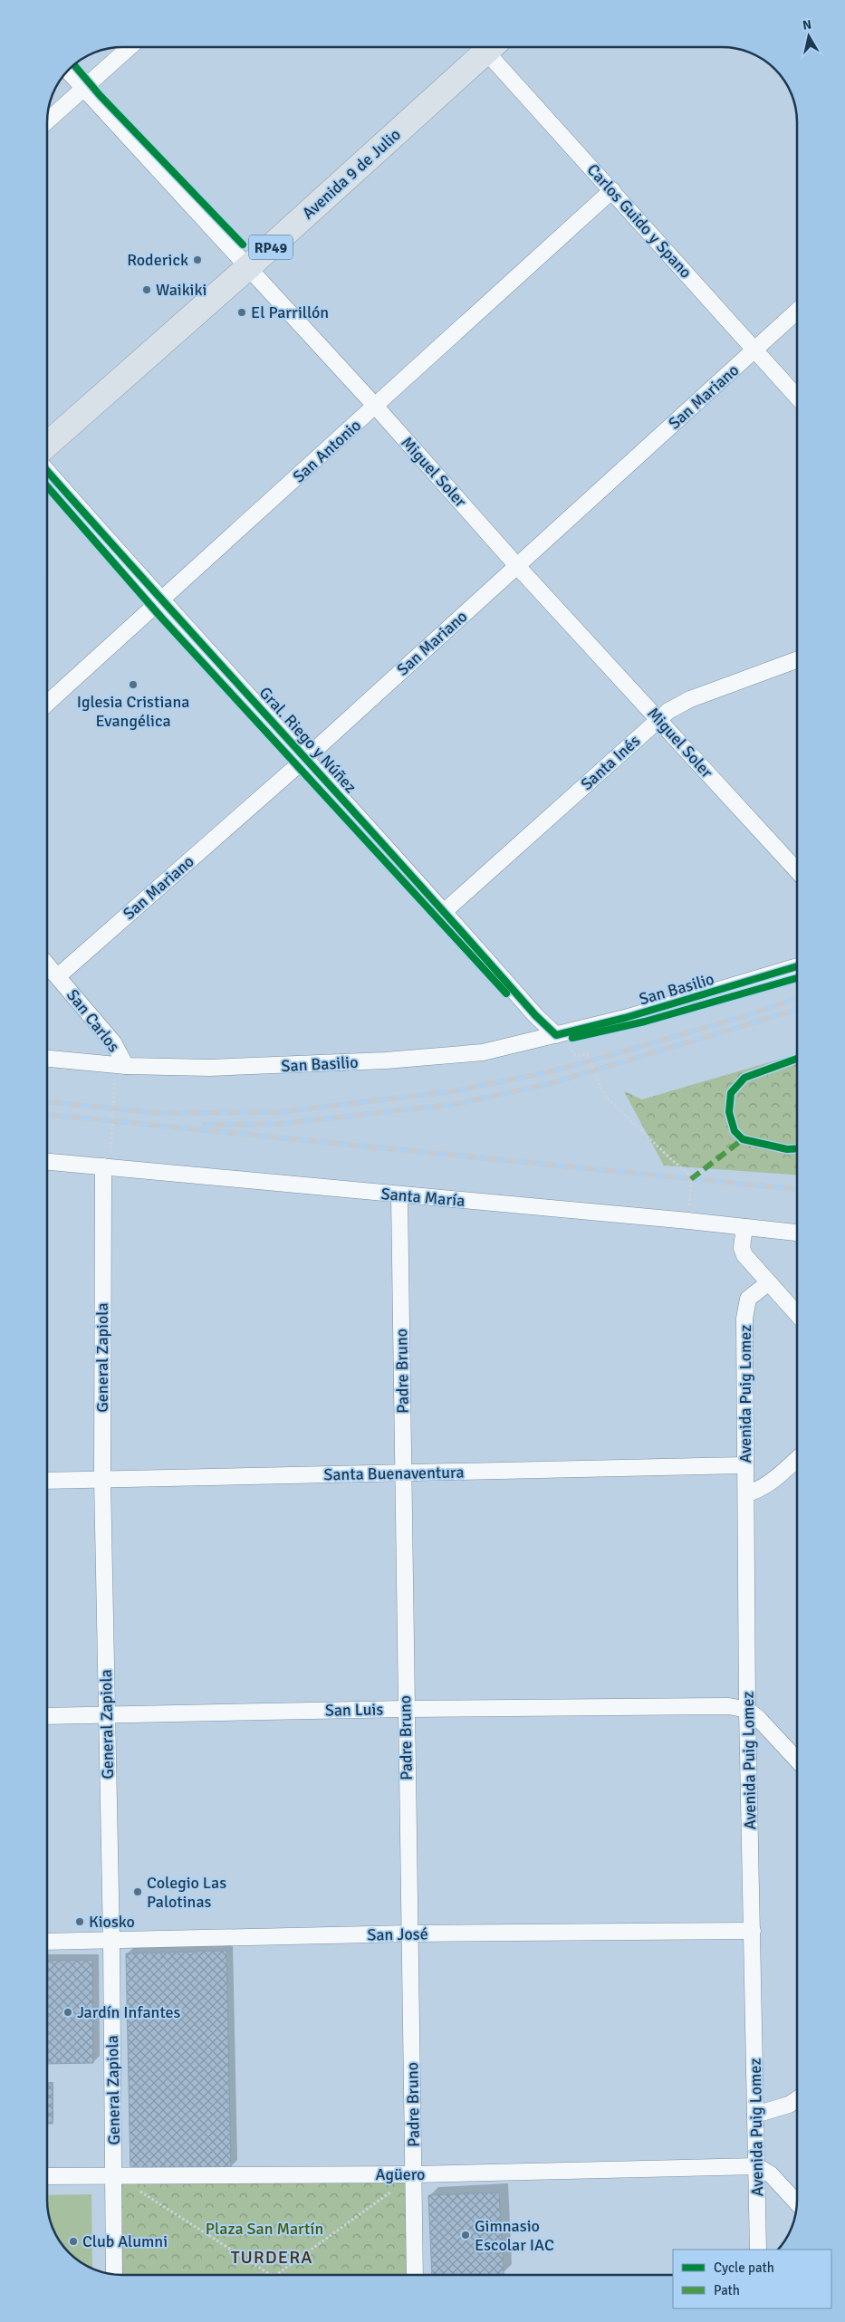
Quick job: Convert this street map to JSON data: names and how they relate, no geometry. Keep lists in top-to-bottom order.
{
  "streets": {
    "main road": ["Avenida 9 de Julio", "RP49"],
    "street": [
      "Carlos Guido y Spano",
      "San Mariano",
      "San Antonio",
      "Miguel Soler",
      "Gral. Riego y Núñez",
      "Santa Inés",
      "San Basilio",
      "San Carlos",
      "Santa María",
      "General Zapiola",
      "Padre Bruno",
      "Avenida Puig Lomez",
      "Santa Buenaventura",
      "San Luis",
      "San José",
      "Agüero"
    ]
  },
  "crossings": [
    ["Avenida 9 de Julio", "Miguel Soler"],
    ["Carlos Guido y Spano", "San Mariano"],
    ["Carlos Guido y Spano", "San Antonio"],
    ["San Mariano", "Miguel Soler"],
    ["San Mariano", "Gral. Riego y Núñez"],
    ["San Mariano", "San Carlos"],
    ["San Antonio", "Miguel Soler"],
    ["San Antonio", "Gral. Riego y Núñez"],
    ["Miguel Soler", "Santa Inés"],
    ["Gral. Riego y Núñez", "Santa Inés"],
    ["Gral. Riego y Núñez", "San Basilio"],
    ["San Basilio", "San Carlos"],
    ["Santa María", "General Zapiola"],
    ["Santa María", "Padre Bruno"],
    ["General Zapiola", "Santa Buenaventura"],
    ["General Zapiola", "San Luis"],
    ["General Zapiola", "San José"],
    ["General Zapiola", "Agüero"],
    ["Padre Bruno", "Santa Buenaventura"],
    ["Padre Bruno", "San Luis"],
    ["Padre Bruno", "San José"],
    ["Padre Bruno", "Agüero"],
    ["Avenida Puig Lomez", "Santa Buenaventura"],
    ["Avenida Puig Lomez", "San Luis"],
    ["Avenida Puig Lomez", "San José"],
    ["Avenida Puig Lomez", "Agüero"]
  ],
  "districts": ["TURDERA"],
  "parks": ["Plaza San Martín"],
  "places": [
    "Roderick",
    "Waikiki",
    "El Parrillón",
    "Iglesia Cristiana Evangélica",
    "Colegio Las Palotinas",
    "Kiosko",
    "Jardín Infantes",
    "Gimnasio Escolar IAC",
    "Club Alumni"
  ],
  "legend": ["Cycle path", "Path"],
  "north": "top"
}
